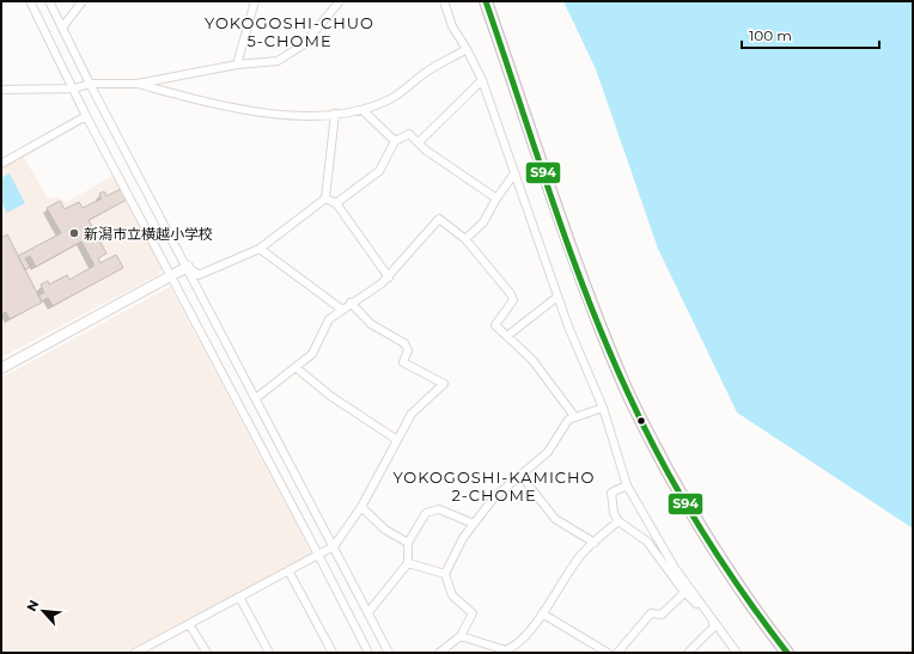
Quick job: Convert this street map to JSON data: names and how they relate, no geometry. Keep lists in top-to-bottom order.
{
  "districts": ["YOKOGOSHI-CHUO 5-CHOME", "YOKOGOSHI-KAMICHO 2-CHOME"],
  "places": ["新潟市立横越小学校"],
  "lines": ["transit line S94"],
  "scale_bar": "100 m",
  "north": "top left"
}
